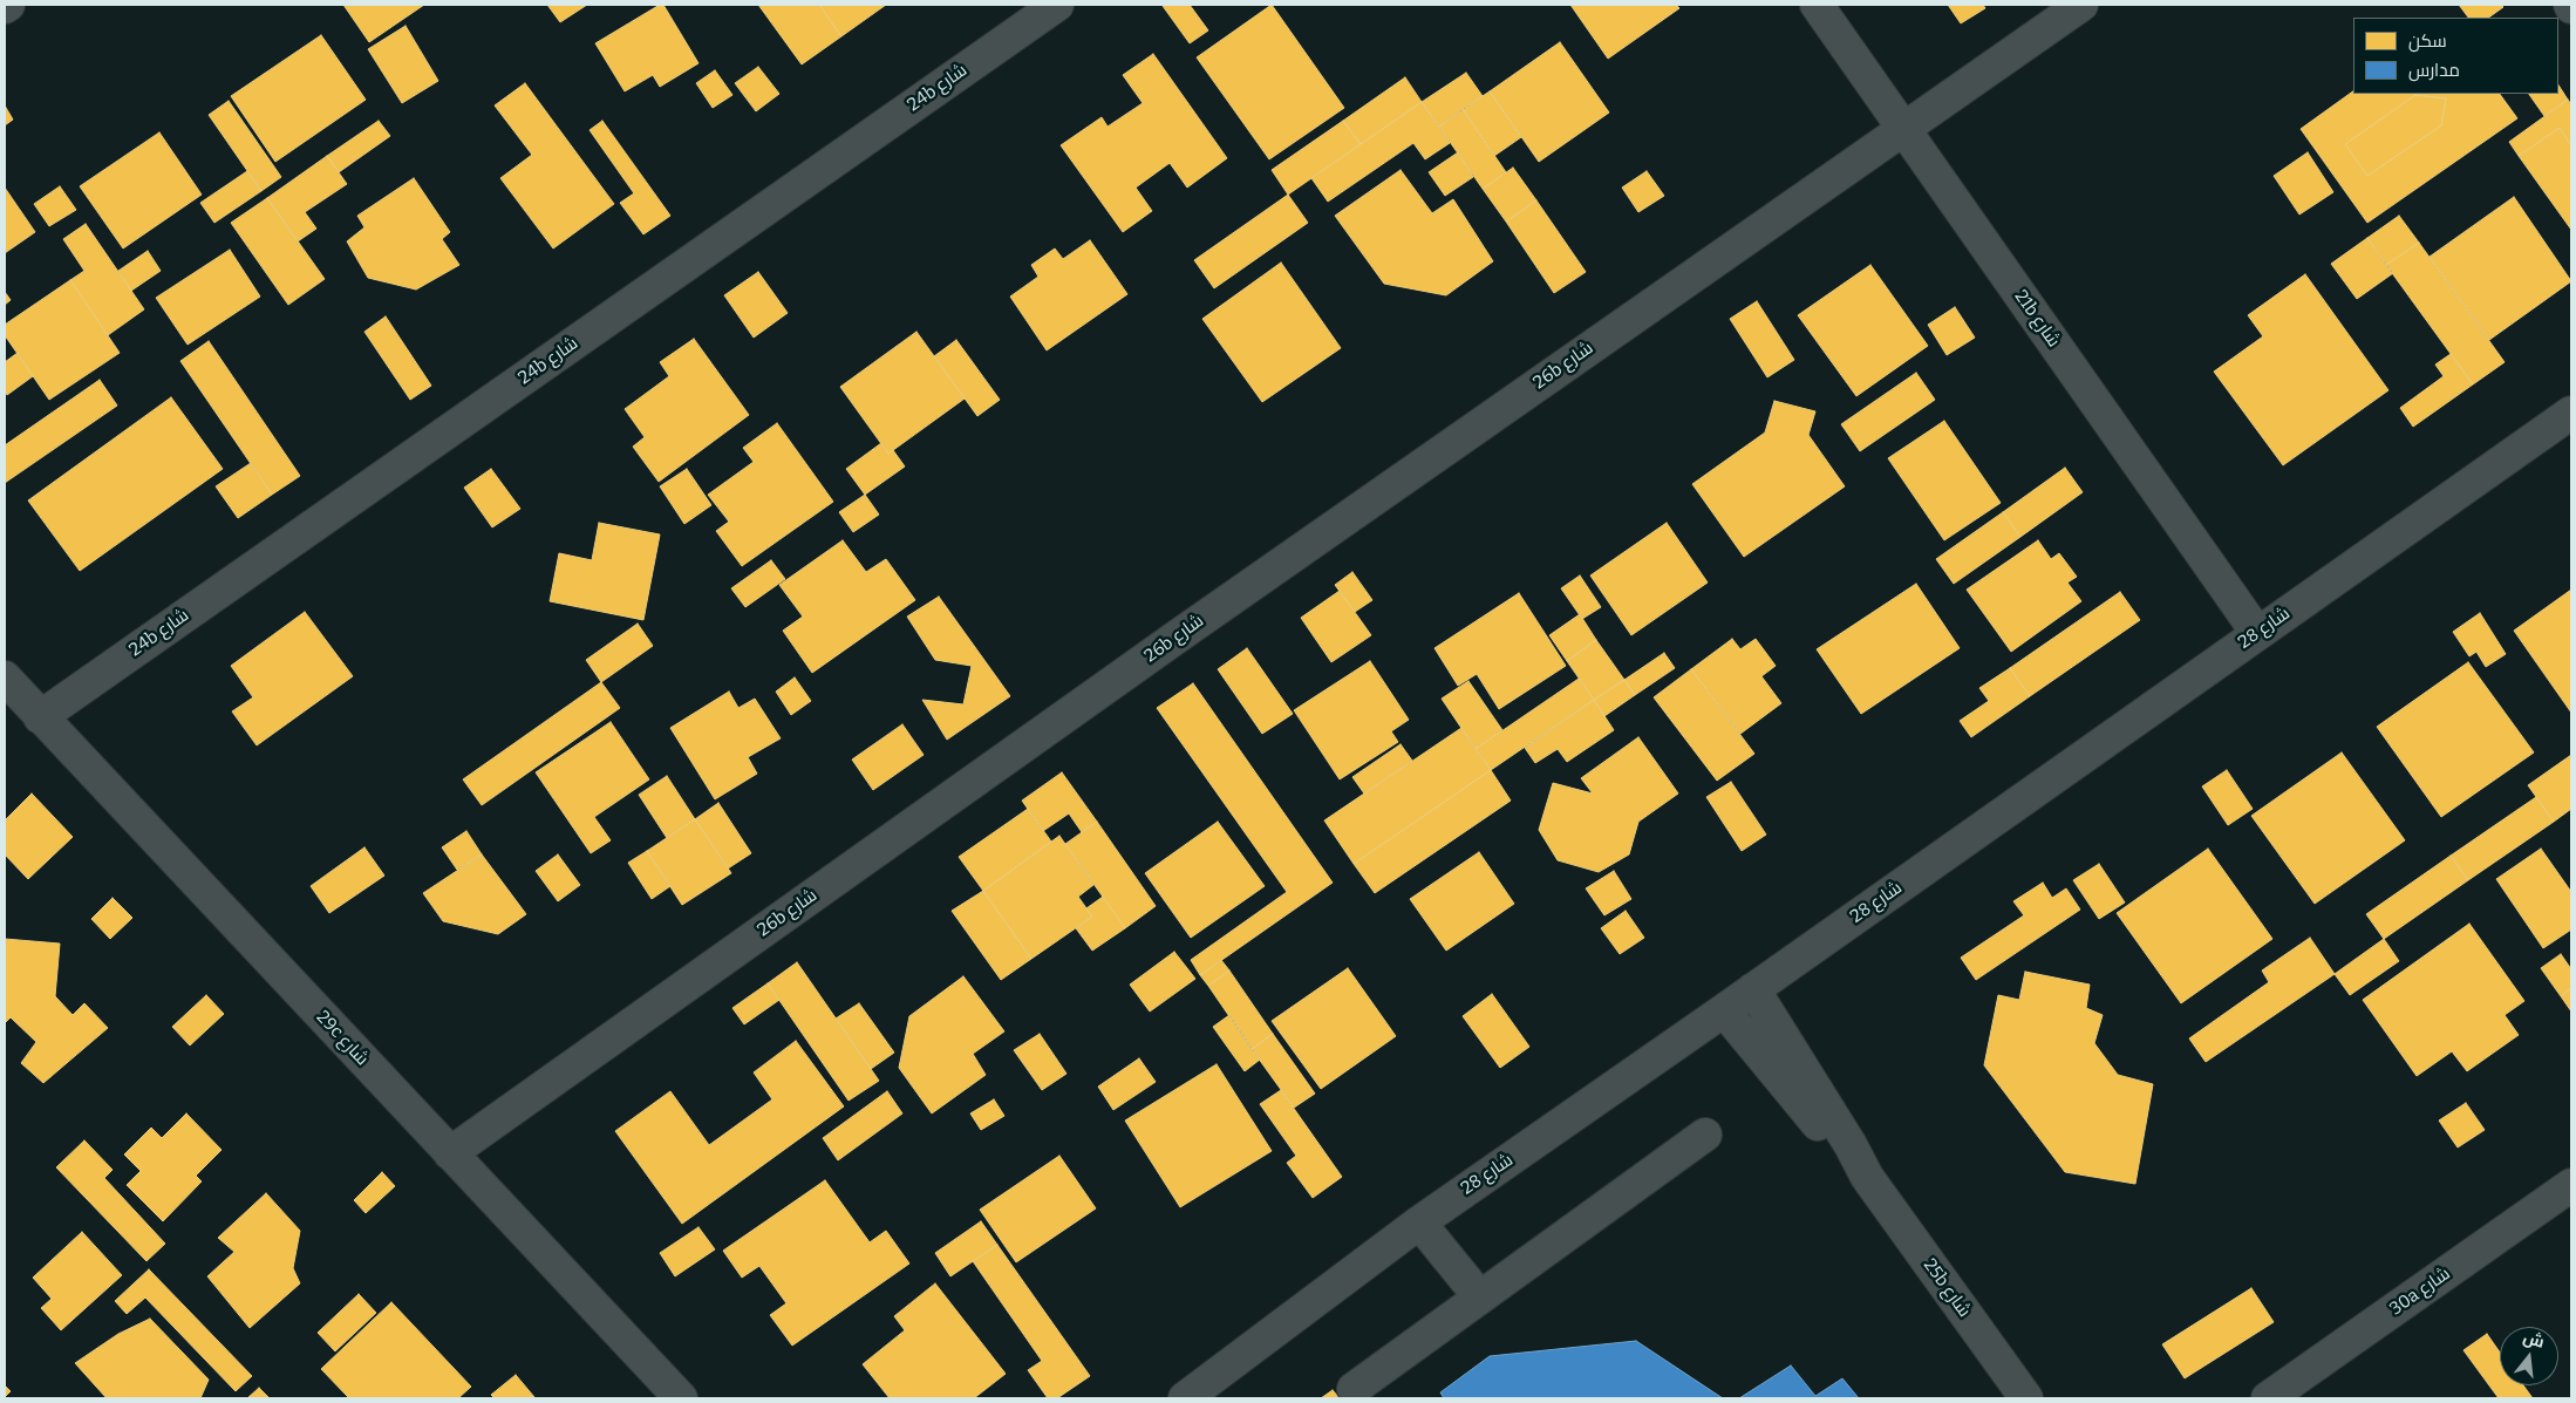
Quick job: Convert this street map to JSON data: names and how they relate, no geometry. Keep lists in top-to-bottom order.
{
  "streets": {
    "street": [
      "24b شارع",
      "21b شارع",
      "26b شارع",
      "شارع 28",
      "29c شارع",
      "25b شارع",
      "30a شارع"
    ]
  },
  "crossings": [
    ["24b شارع", "29c شارع"],
    ["21b شارع", "26b شارع"],
    ["21b شارع", "شارع 28"],
    ["26b شارع", "29c شارع"],
    ["شارع 28", "25b شارع"]
  ],
  "legend": ["سكن", "مدارس"],
  "north": "top"
}
